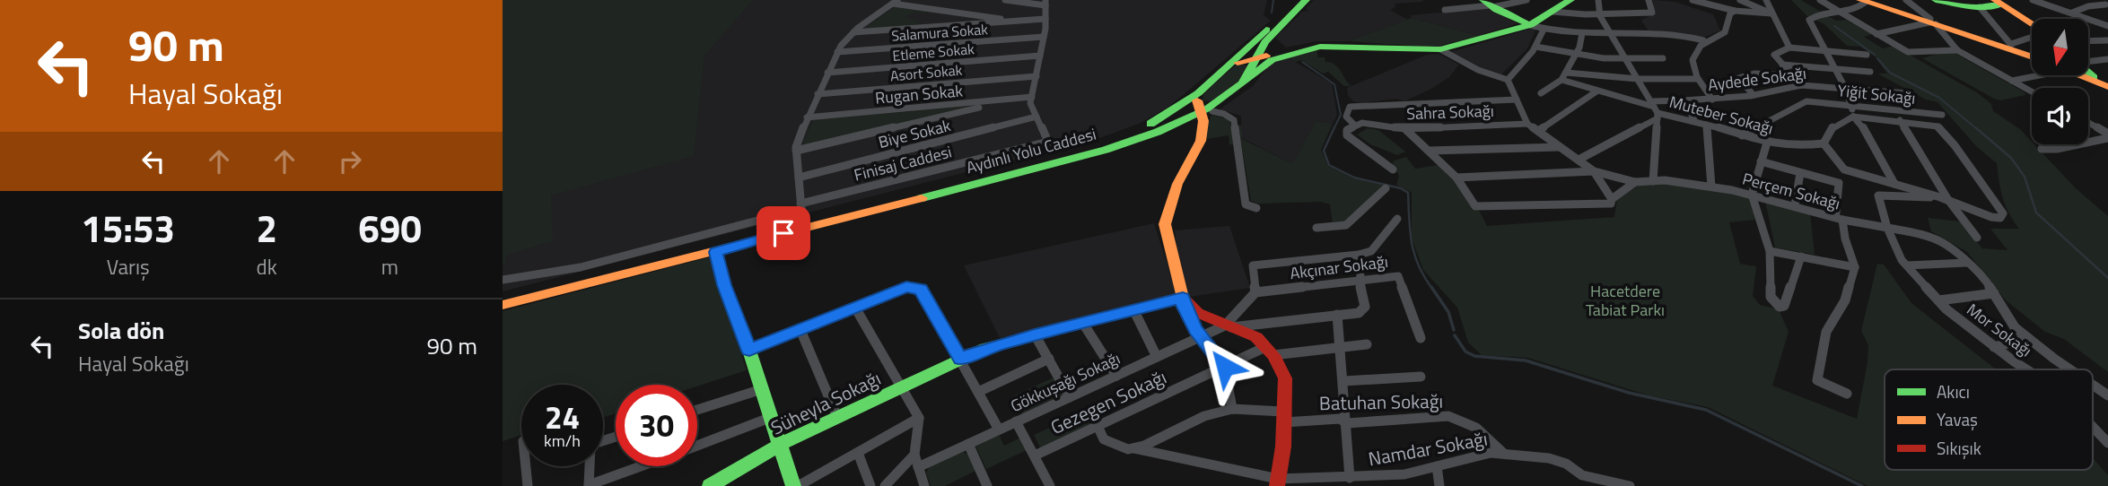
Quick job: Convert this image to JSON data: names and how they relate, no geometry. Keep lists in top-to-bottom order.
{
  "streets": {
    "main road": ["Aydınlı Yolu Caddesi", "Süheyla Sokağı"],
    "street": [
      "Salamura Sokak",
      "Etleme Sokak",
      "Asort Sokak",
      "Aydede Sokağı",
      "Rugan Sokak",
      "Yiğit Sokağı",
      "Sahra Sokağı",
      "Muteber Sokağı",
      "Biye Sokak",
      "Finisaj Caddesi",
      "Perçem Sokağı",
      "Akçınar Sokağı",
      "Mor Sokağı",
      "Gökkuşağı Sokağı",
      "Gezegen Sokağı",
      "Batuhan Sokağı",
      "Namdar Sokağı"
    ]
  },
  "crossings": [
    ["Aydede Sokağı", "Muteber Sokağı"],
    ["Yiğit Sokağı", "Muteber Sokağı"],
    ["Biye Sokak", "Finisaj Caddesi"],
    ["Aydınlı Yolu Caddesi", "Finisaj Caddesi"],
    ["Perçem Sokağı", "Mor Sokağı"],
    ["Gezegen Sokağı", "Namdar Sokağı"],
    ["Batuhan Sokağı", "Namdar Sokağı"]
  ],
  "parks": ["Hacetdere Tabiat Parkı"],
  "legend": ["Akıcı", "Yavaş", "Sıkışık"],
  "north": "bottom",
  "page": {
    "turn": ["90 m", "Hayal Sokağı"],
    "eta": [
      "15:53",
      "Varış",
      "2",
      "dk",
      "690",
      "m"
    ],
    "list": [
      {
        "name": "Sola dön",
        "note": "Hayal Sokağı",
        "value": "90 m"
      }
    ],
    "speed": "24 km/h",
    "limit": "30"
  }
}
